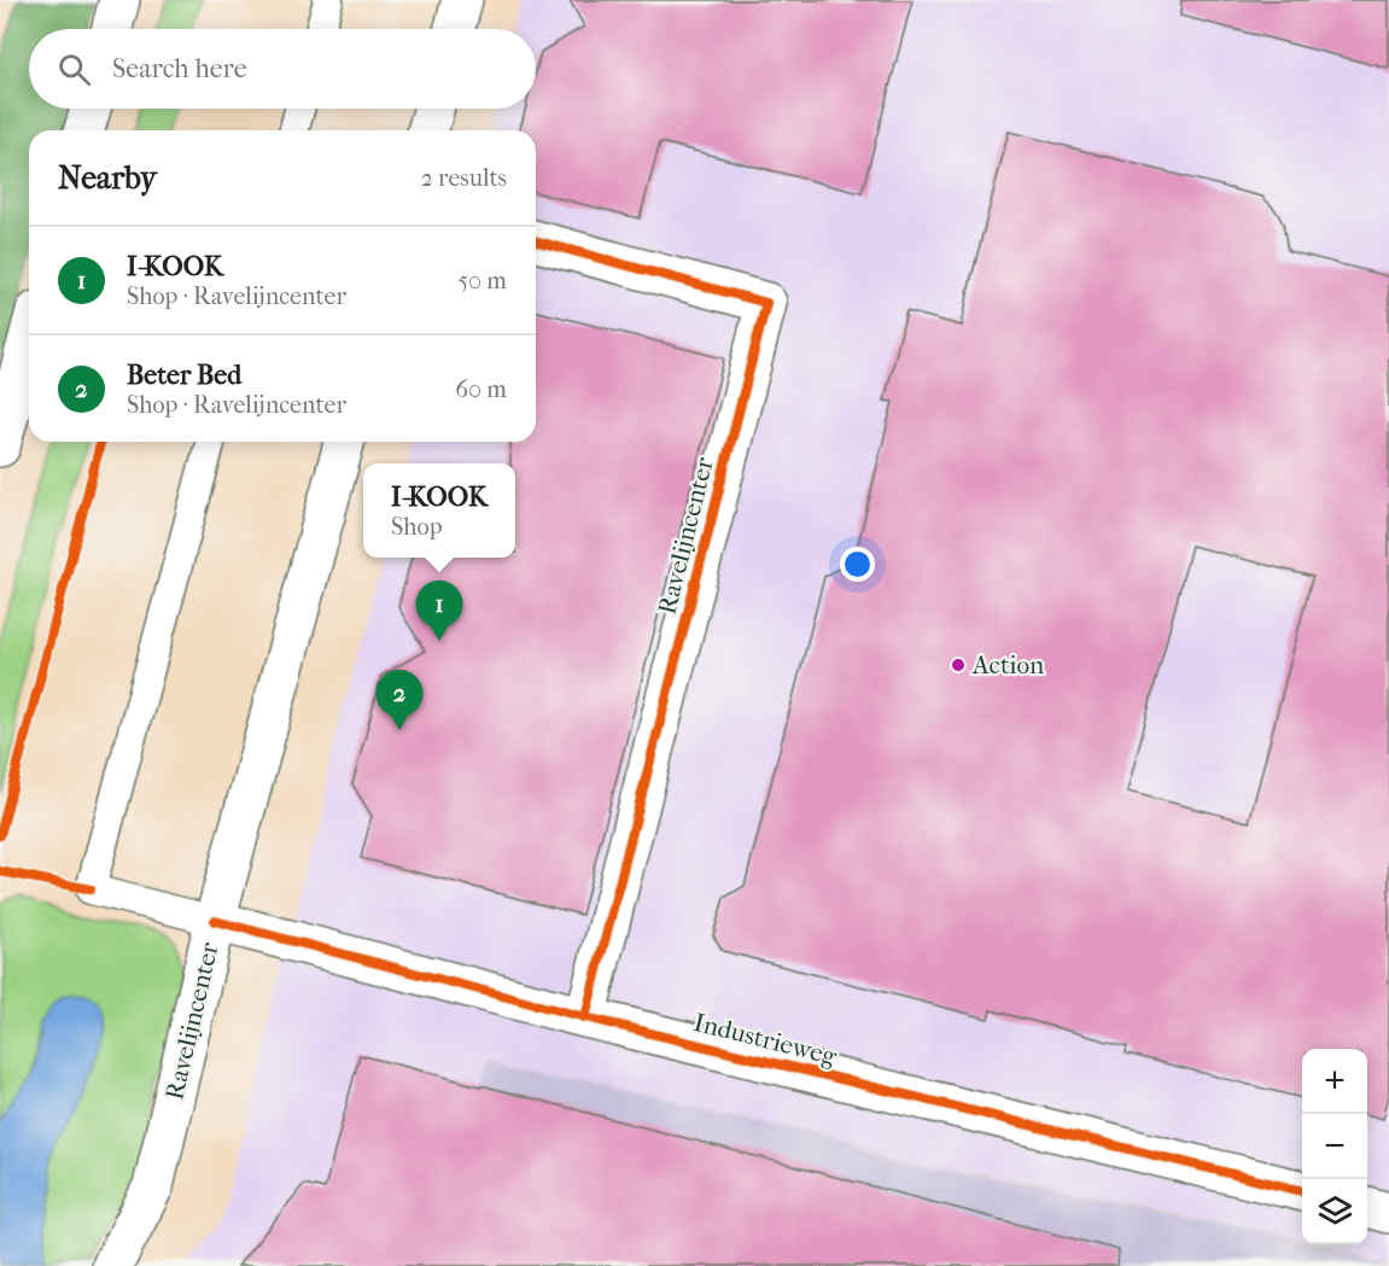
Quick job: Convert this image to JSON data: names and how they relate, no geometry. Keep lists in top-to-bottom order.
{
  "streets": {
    "street": ["Ravelijncenter", "Industrieweg"]
  },
  "crossings": [
    ["Ravelijncenter", "Industrieweg"]
  ],
  "places": ["Action"],
  "page": {
    "search": "Search here",
    "heading": ["Nearby", "2 results"],
    "list": [
      {
        "mark": "1",
        "name": "I-KOOK",
        "note": "Shop · Ravelijncenter",
        "value": "50 m"
      },
      {
        "mark": "2",
        "name": "Beter Bed",
        "note": "Shop · Ravelijncenter",
        "value": "60 m"
      }
    ],
    "popup": ["I-KOOK", "Shop"],
    "pins": ["1", "2"],
    "map_buttons": ["+", "−"]
  }
}
